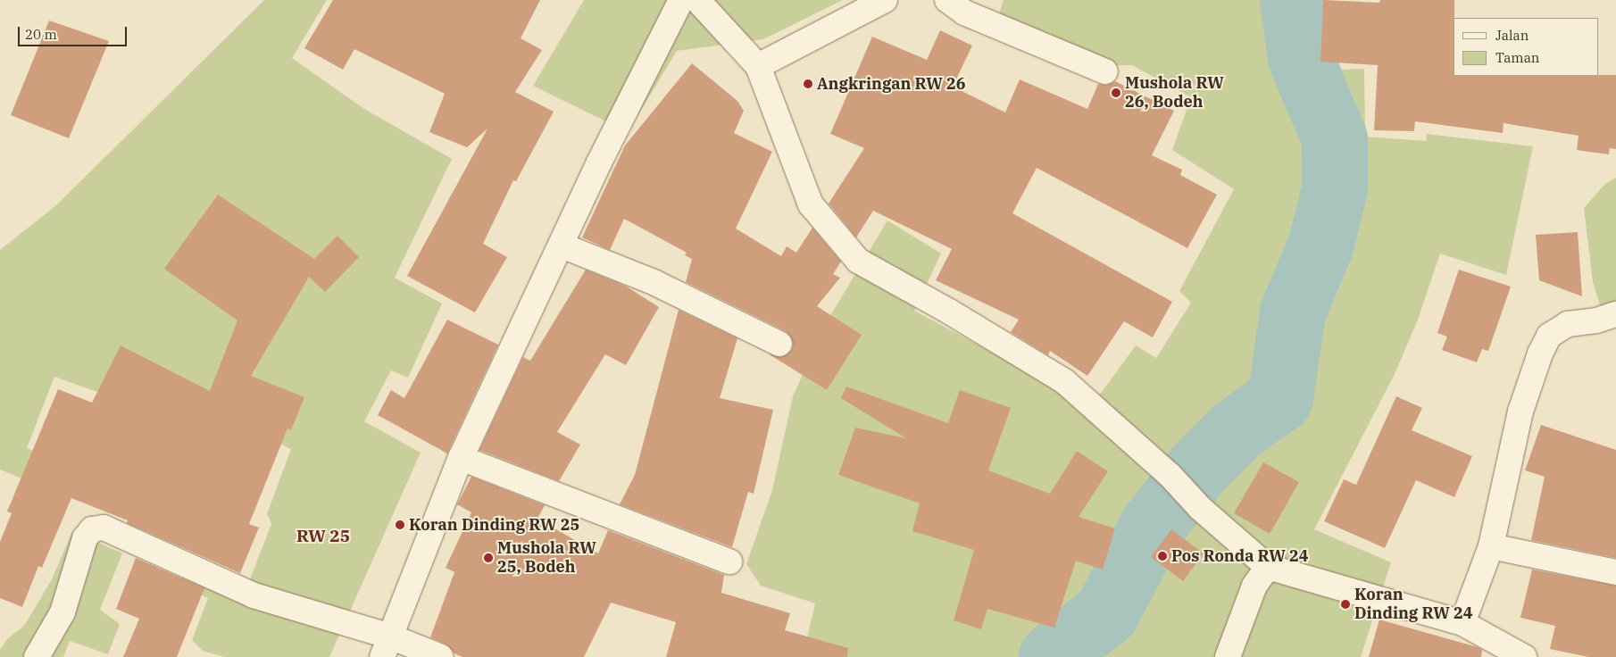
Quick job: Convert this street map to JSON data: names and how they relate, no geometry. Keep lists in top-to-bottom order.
{
  "districts": ["RW 25"],
  "places": [
    "Angkringan RW 26",
    "Mushola RW 26, Bodeh",
    "Koran Dinding RW 25",
    "Pos Ronda RW 24",
    "Mushola RW 25, Bodeh",
    "Koran Dinding RW 24"
  ],
  "legend": ["Jalan", "Taman"],
  "scale_bar": "20 m"
}
